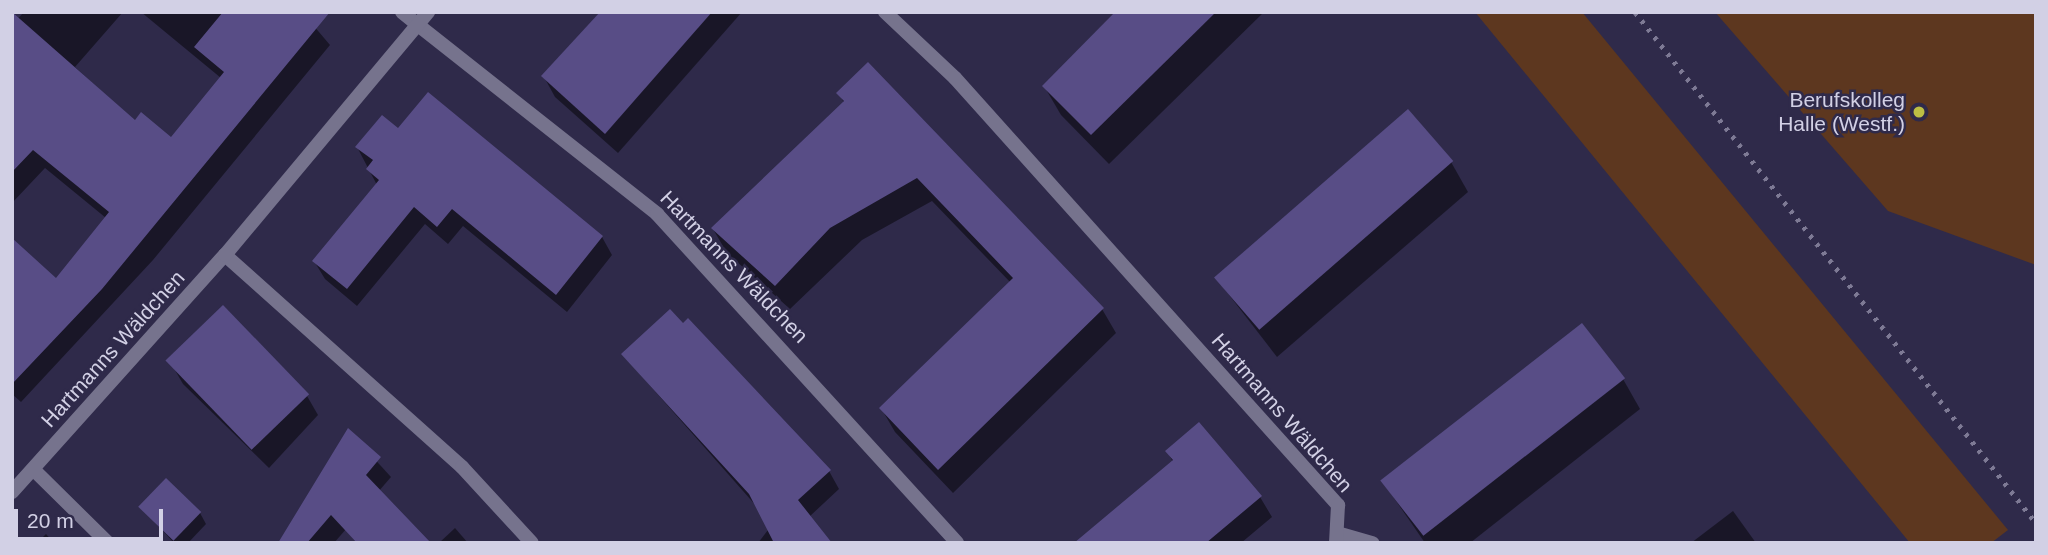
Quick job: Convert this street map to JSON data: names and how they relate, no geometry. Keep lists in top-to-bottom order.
{
  "streets": {
    "street": ["Hartmanns Wäldchen"]
  },
  "places": ["Berufskolleg Halle (Westf.)"],
  "scale_bar": "20 m"
}
